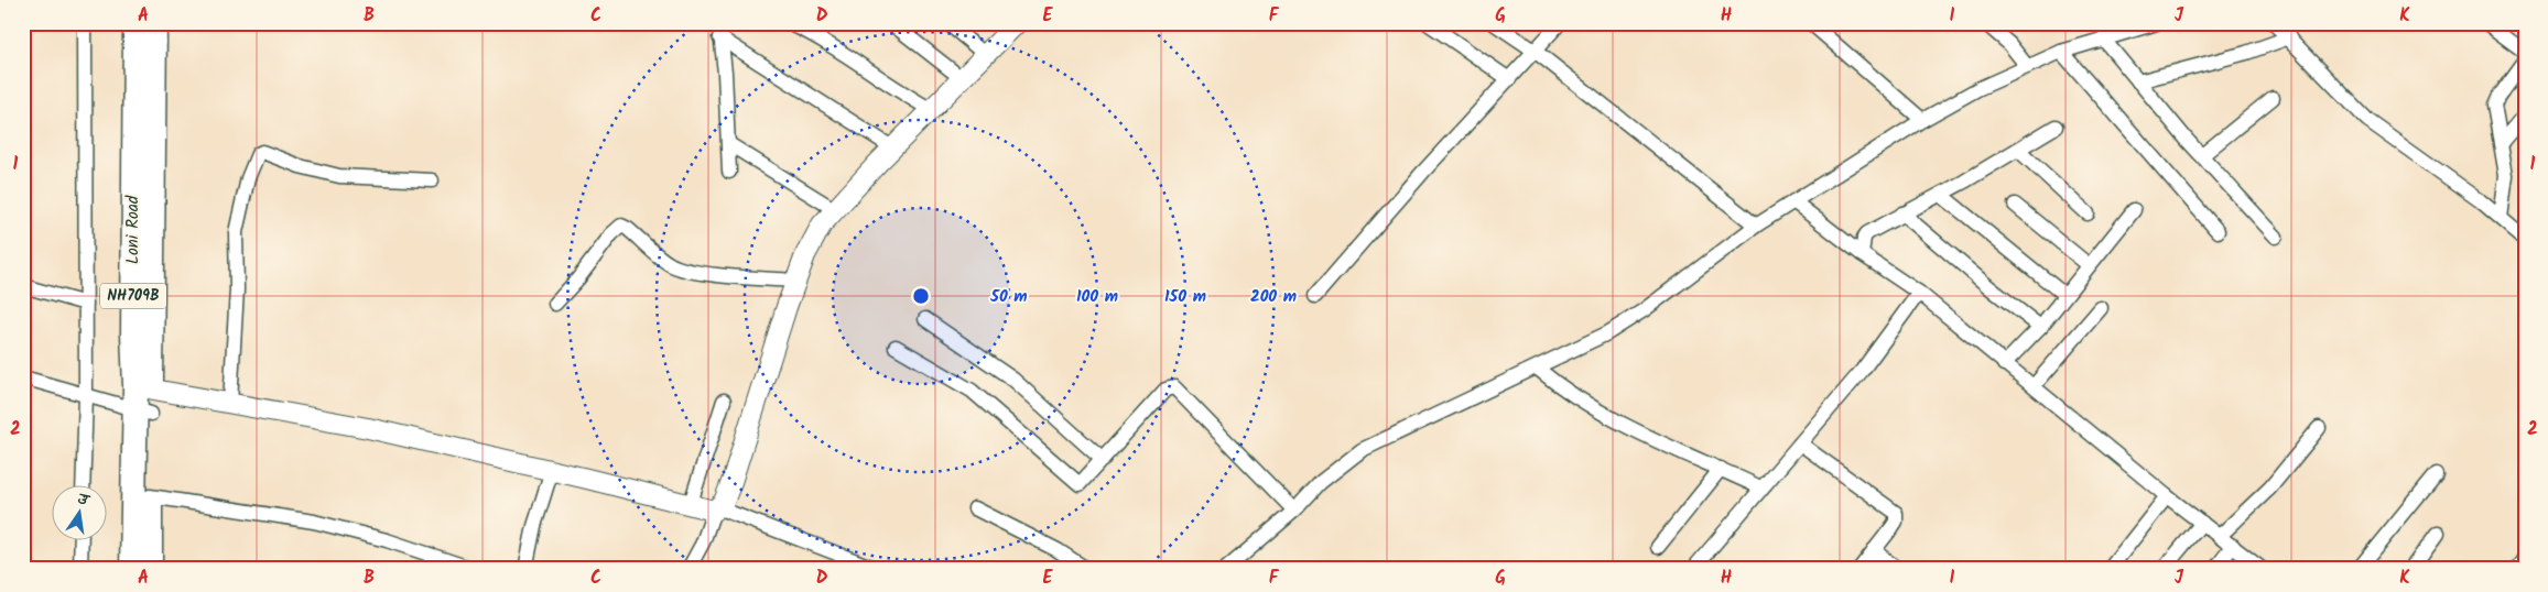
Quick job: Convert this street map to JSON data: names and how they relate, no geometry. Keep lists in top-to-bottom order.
{
  "streets": {
    "highway": ["Loni Road", "NH709B"]
  },
  "north": "top",
  "grid": {
    "columns": [
      "A",
      "B",
      "C",
      "D",
      "E",
      "F",
      "G",
      "H",
      "I",
      "J",
      "K"
    ],
    "rows": ["1", "2"]
  },
  "rings": [
    "50 m",
    "100 m",
    "150 m",
    "200 m"
  ]
}
